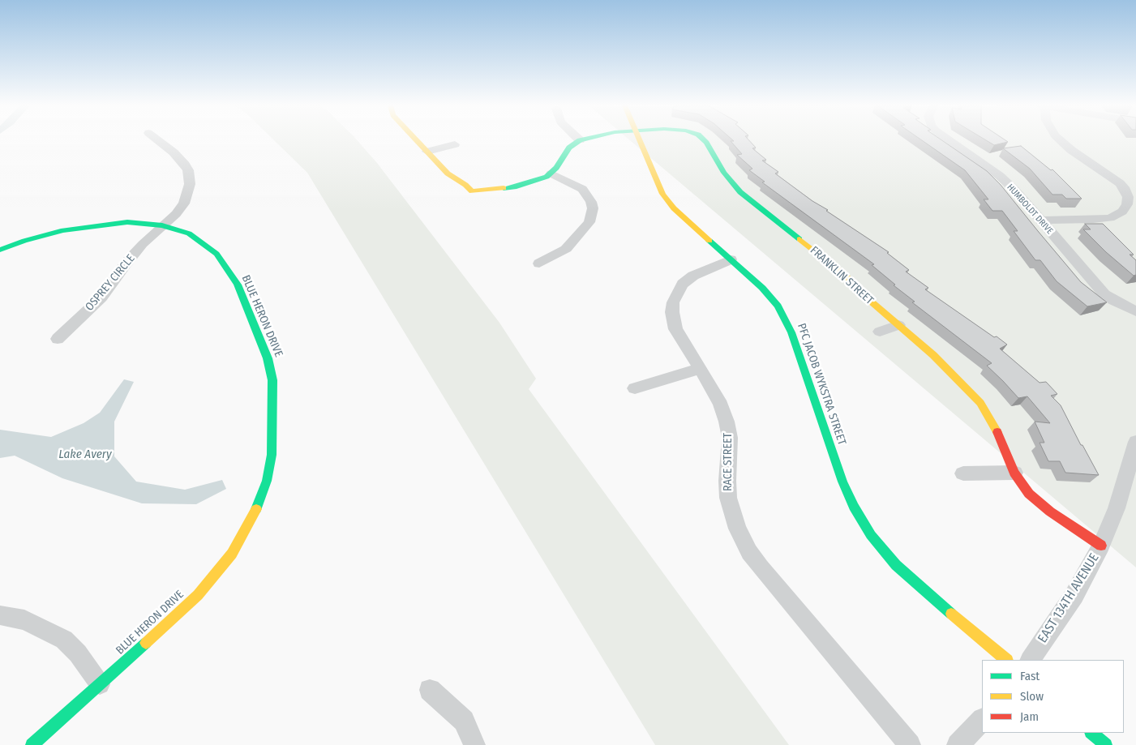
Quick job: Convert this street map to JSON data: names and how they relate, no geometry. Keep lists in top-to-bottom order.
{
  "streets": {
    "street": [
      "HUMBOLDT DRIVE",
      "FRANKLIN STREET",
      "OSPREY CIRCLE",
      "BLUE HERON DRIVE",
      "PFC JACOB WYKSTRA STREET",
      "RACE STREET",
      "EAST 134TH AVENUE"
    ]
  },
  "crossings": [
    ["FRANKLIN STREET", "EAST 134TH AVENUE"],
    ["OSPREY CIRCLE", "BLUE HERON DRIVE"],
    ["PFC JACOB WYKSTRA STREET", "RACE STREET"]
  ],
  "water": ["Lake Avery"],
  "legend": ["Fast", "Slow", "Jam"]
}
